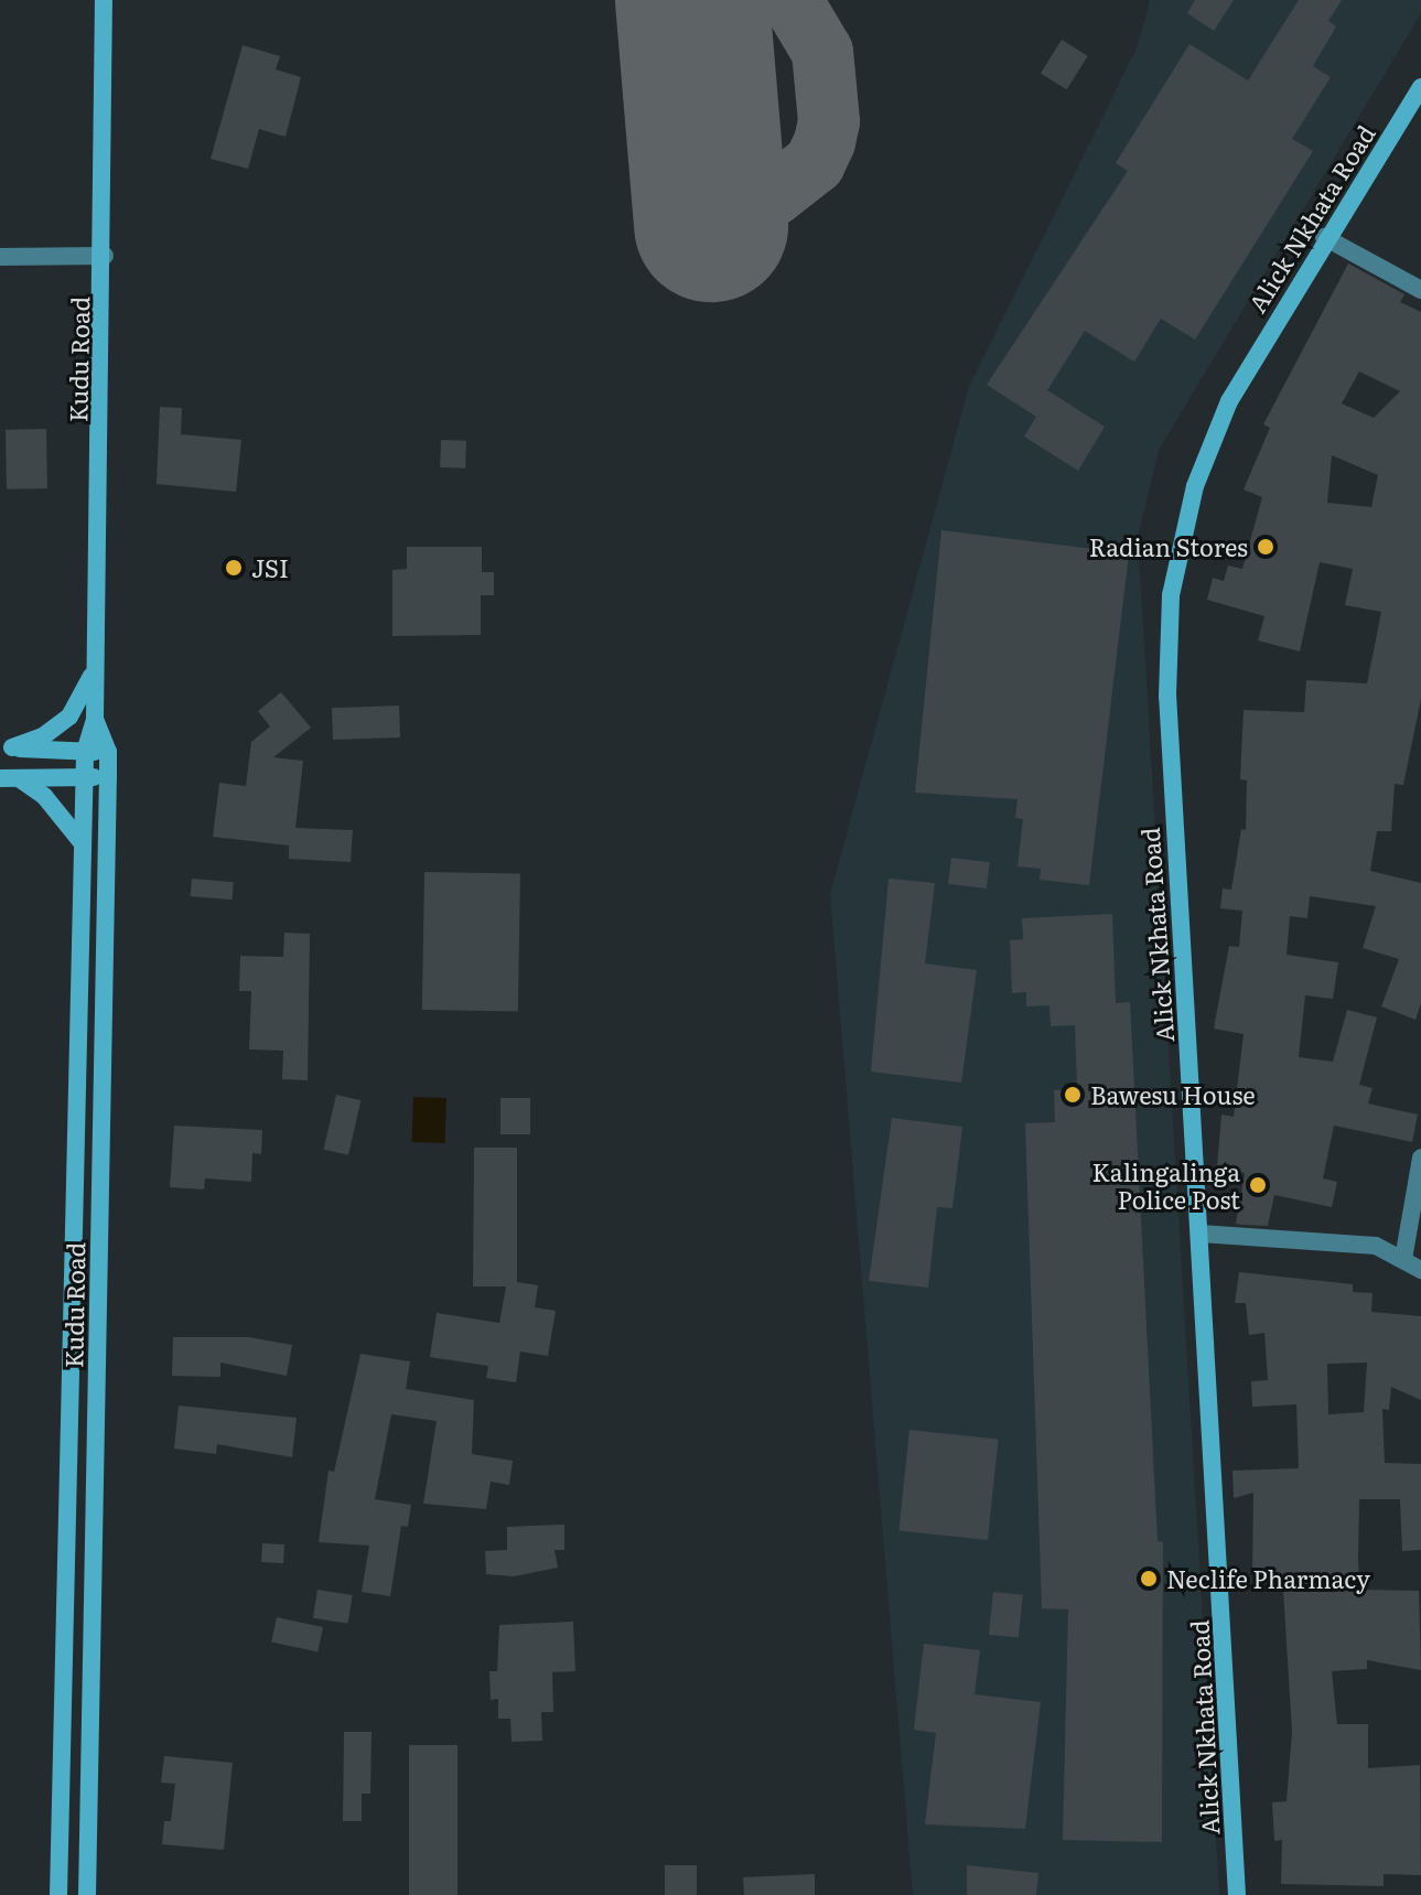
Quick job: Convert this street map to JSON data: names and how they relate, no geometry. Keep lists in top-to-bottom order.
{
  "streets": {
    "main road": ["Alick Nkhata Road", "Kudu Road"]
  },
  "places": [
    "Radian Stores",
    "JSI",
    "Bawesu House",
    "Kalingalinga Police Post",
    "Neclife Pharmacy"
  ]
}
